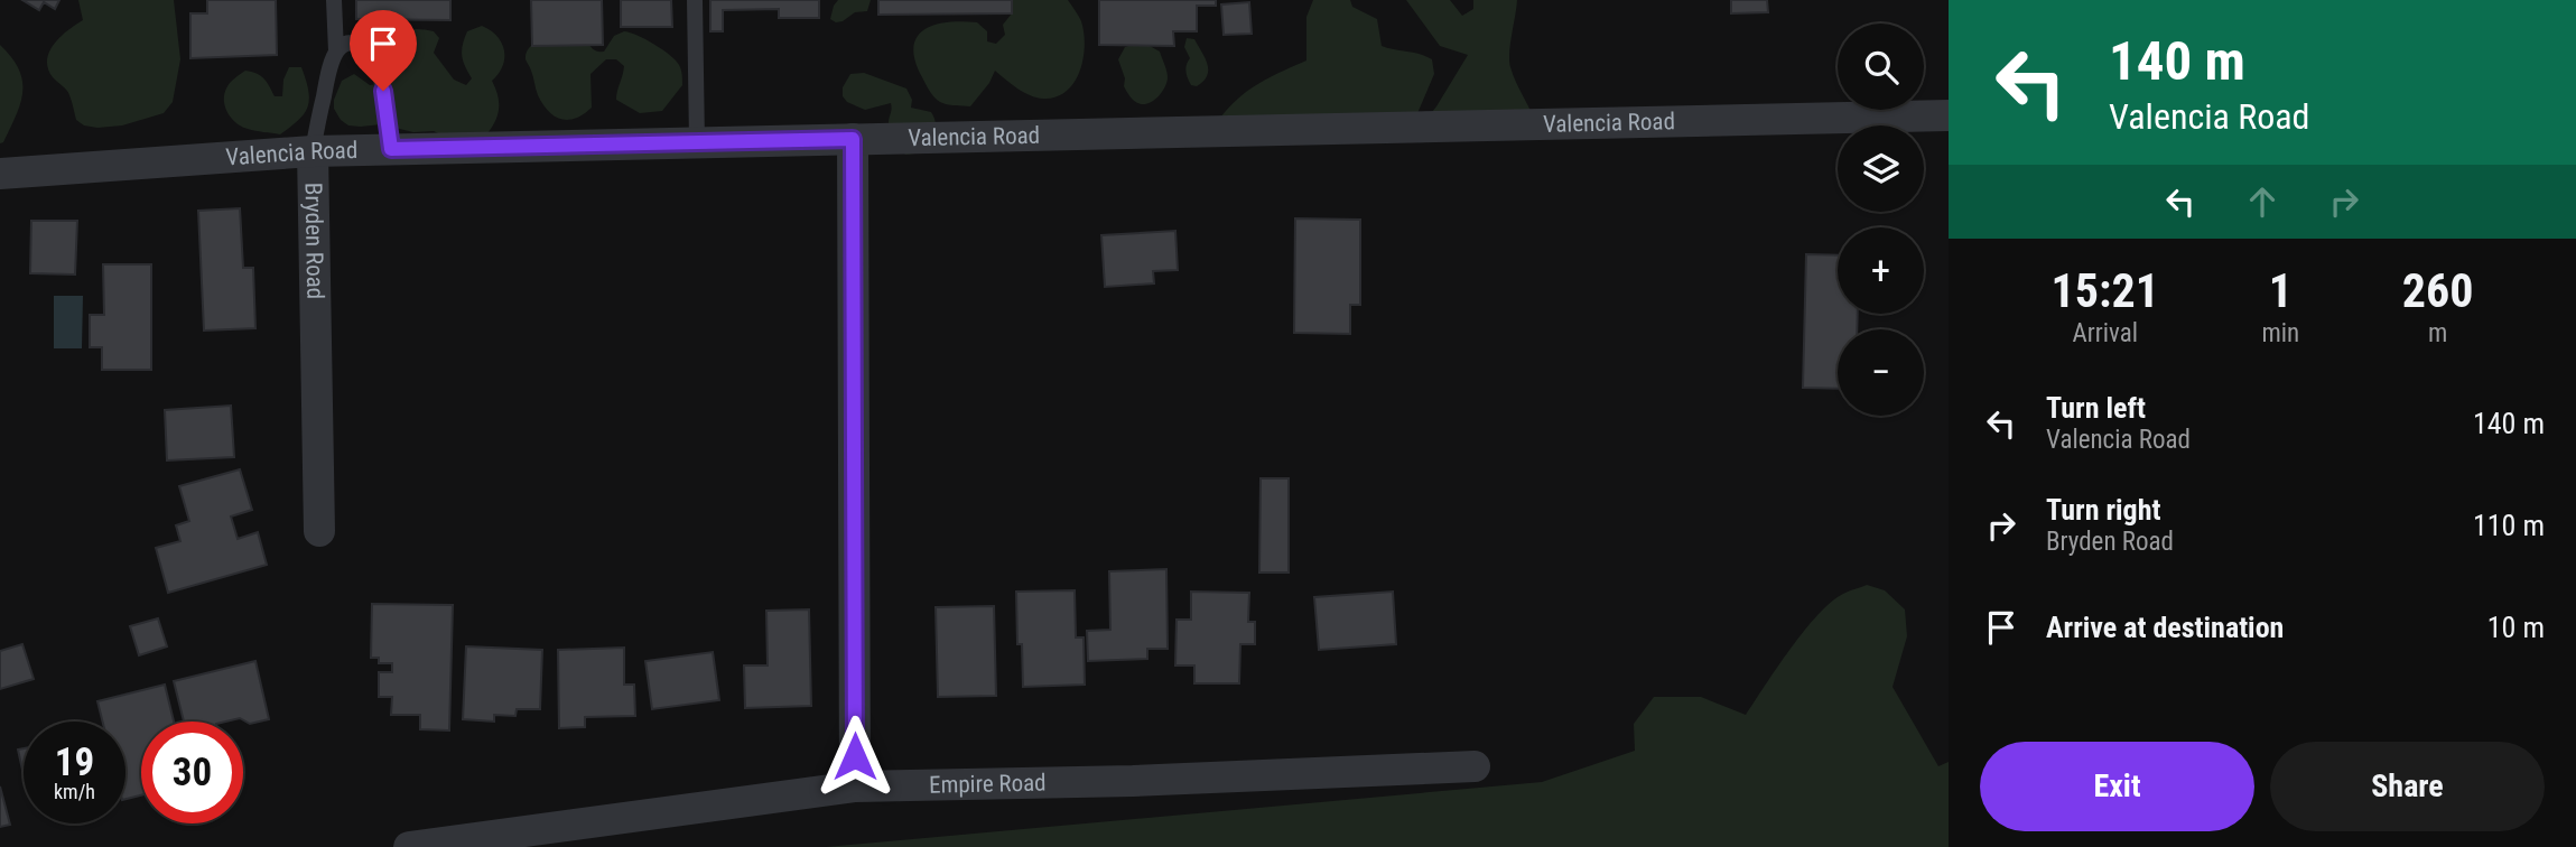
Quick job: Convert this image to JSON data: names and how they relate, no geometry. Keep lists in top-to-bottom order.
{
  "streets": {
    "street": ["Valencia Road", "Bryden Road", "Empire Road"]
  },
  "crossings": [
    ["Valencia Road", "Bryden Road"]
  ],
  "page": {
    "turn": ["140 m", "Valencia Road"],
    "map_buttons": ["+", "−"],
    "eta": [
      "15:21",
      "Arrival",
      "1",
      "min",
      "260",
      "m"
    ],
    "list": [
      {
        "name": "Turn left",
        "note": "Valencia Road",
        "value": "140 m"
      },
      {
        "name": "Turn right",
        "note": "Bryden Road",
        "value": "110 m"
      },
      {
        "name": "Arrive at destination",
        "value": "10 m"
      }
    ],
    "speed": "19 km/h",
    "limit": "30",
    "buttons": ["Exit", "Share"]
  }
}
